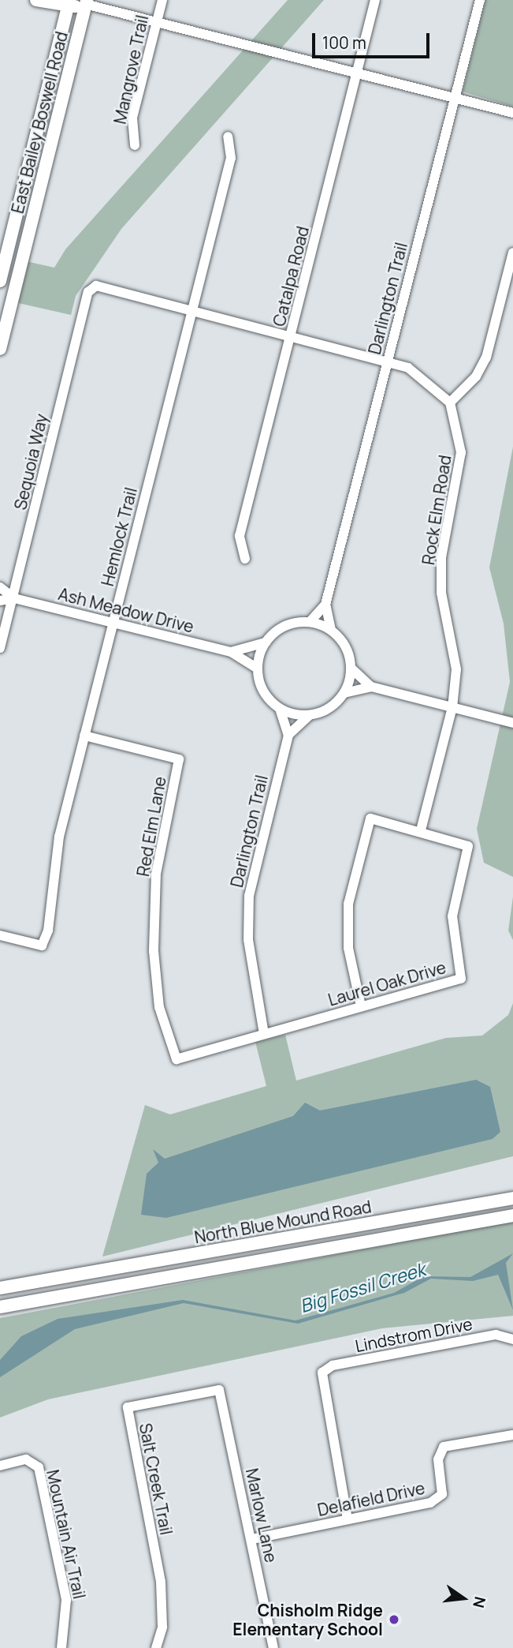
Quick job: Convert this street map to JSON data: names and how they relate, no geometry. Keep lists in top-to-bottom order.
{
  "streets": {
    "main road": ["East Bailey Boswell Road", "North Blue Mound Road"],
    "street": [
      "Mangrove Trail",
      "Catalpa Road",
      "Darlington Trail",
      "Sequoia Way",
      "Rock Elm Road",
      "Hemlock Trail",
      "Ash Meadow Drive",
      "Red Elm Lane",
      "Laurel Oak Drive",
      "Lindstrom Drive",
      "Salt Creek Trail",
      "Delafield Drive",
      "Marlow Lane",
      "Mountain Air Trail"
    ]
  },
  "crossings": [
    ["Darlington Trail", "Ash Meadow Drive"],
    ["Darlington Trail", "Laurel Oak Drive"],
    ["Sequoia Way", "Hemlock Trail"],
    ["Sequoia Way", "Ash Meadow Drive"],
    ["Rock Elm Road", "Laurel Oak Drive"],
    ["Hemlock Trail", "Ash Meadow Drive"],
    ["Hemlock Trail", "Red Elm Lane"],
    ["Red Elm Lane", "Laurel Oak Drive"],
    ["Lindstrom Drive", "Delafield Drive"],
    ["Salt Creek Trail", "Marlow Lane"],
    ["Delafield Drive", "Marlow Lane"]
  ],
  "water": ["Big Fossil Creek"],
  "places": ["Chisholm Ridge Elementary School"],
  "scale_bar": "100 m",
  "north": "right"
}
